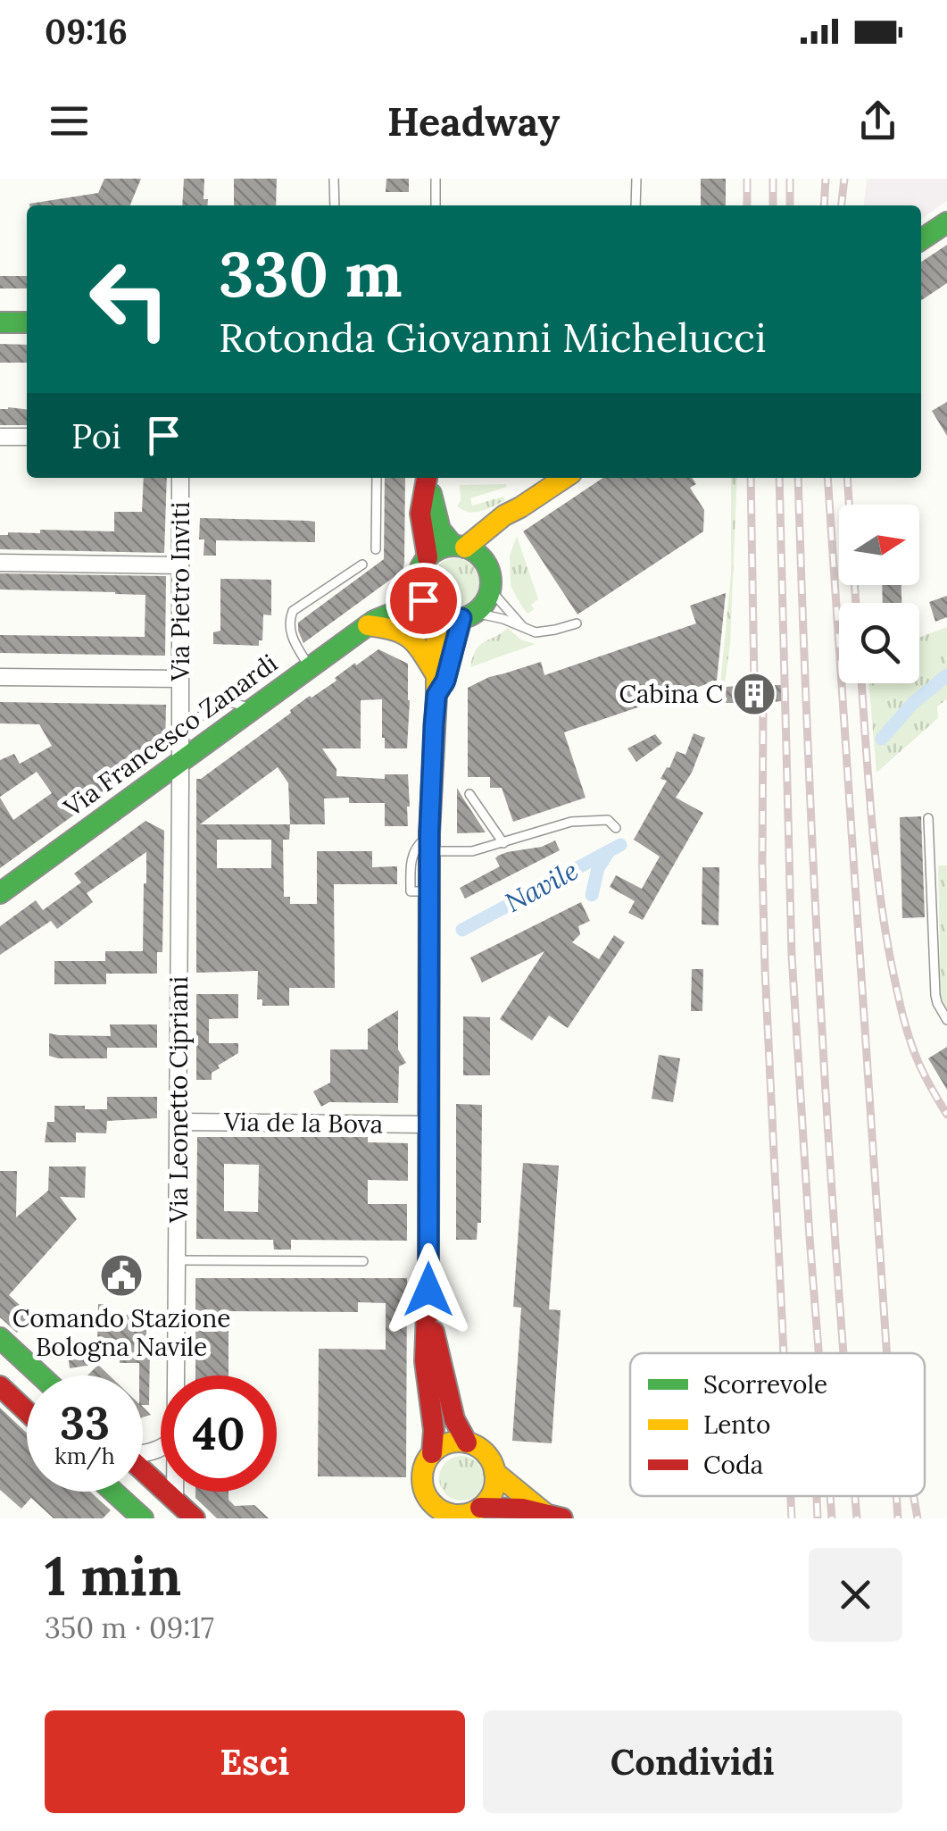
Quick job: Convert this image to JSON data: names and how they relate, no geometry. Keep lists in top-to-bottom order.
{
  "streets": {
    "street": [
      "Via Pietro Inviti",
      "Via Francesco Zanardi",
      "Via Leonetto Cipriani",
      "Via de la Bova"
    ]
  },
  "crossings": [
    ["Via Pietro Inviti", "Via Francesco Zanardi"],
    ["Via Pietro Inviti", "Via Leonetto Cipriani"],
    ["Via Francesco Zanardi", "Via Leonetto Cipriani"],
    ["Via Leonetto Cipriani", "Via de la Bova"]
  ],
  "water": ["Navile"],
  "places": {
    "building": ["Cabina C"],
    "public building": ["Comando Stazione Bologna Navile"]
  },
  "legend": ["Scorrevole", "Lento", "Coda"],
  "north": "right",
  "page": {
    "status": "09:16",
    "header": "Headway",
    "turn": ["330 m", "Rotonda Giovanni Michelucci"],
    "then": "Poi",
    "speed": "33 km/h",
    "limit": "40",
    "heading": ["1 min", "350 m · 09:17"],
    "buttons": ["Esci", "Condividi"]
  }
}
